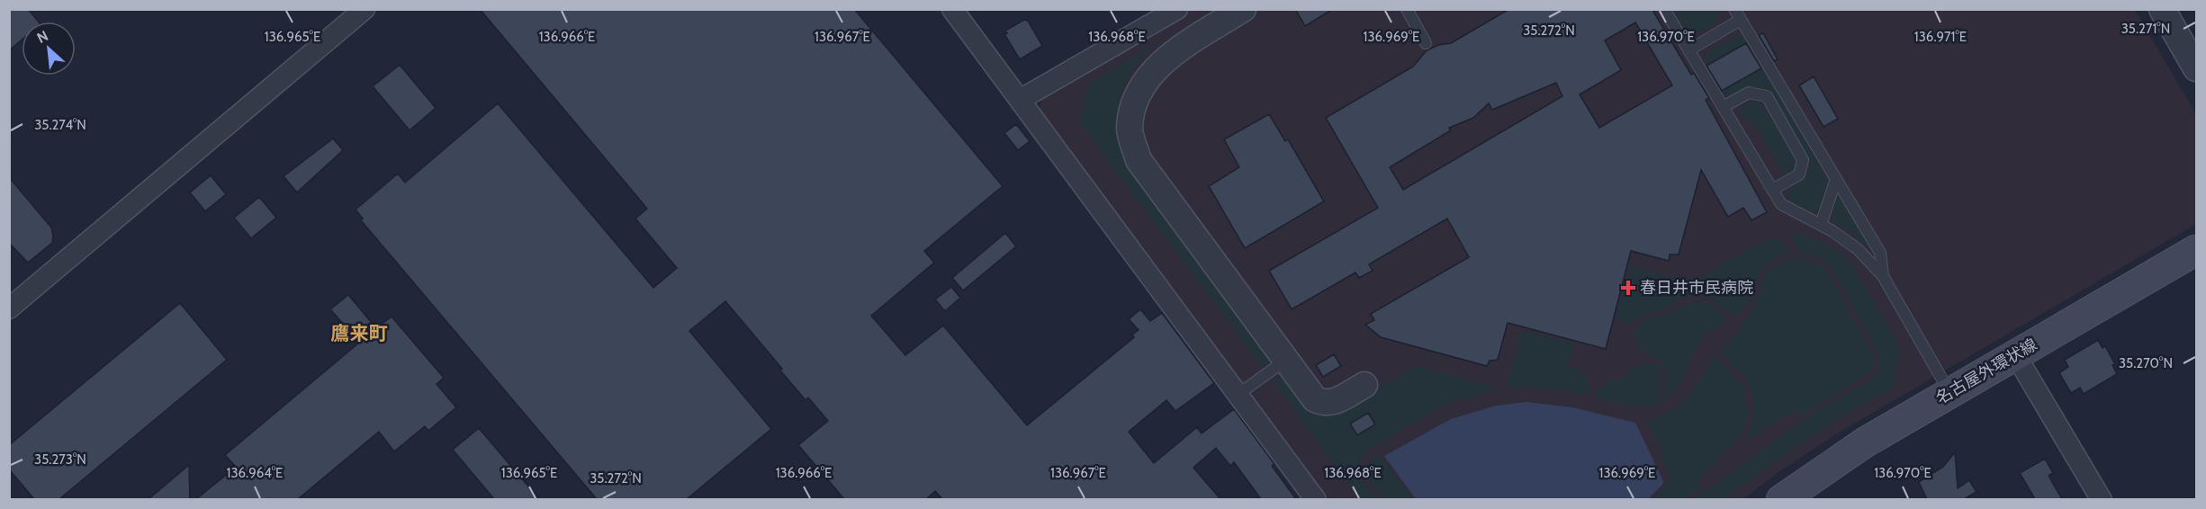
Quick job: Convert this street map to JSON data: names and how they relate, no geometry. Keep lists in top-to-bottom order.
{
  "streets": {
    "main road": ["名古屋外環状線"]
  },
  "districts": ["鷹来町"],
  "places": {
    "health": ["春日井市民病院"]
  },
  "north": "top left",
  "coordinates": [
    "35.271°N",
    "35.272°N",
    "136.965°E",
    "136.966°E",
    "136.967°E",
    "136.968°E",
    "136.969°E",
    "136.970°E",
    "136.971°E",
    "35.274°N",
    "35.270°N",
    "35.273°N",
    "136.964°E"
  ]
}
